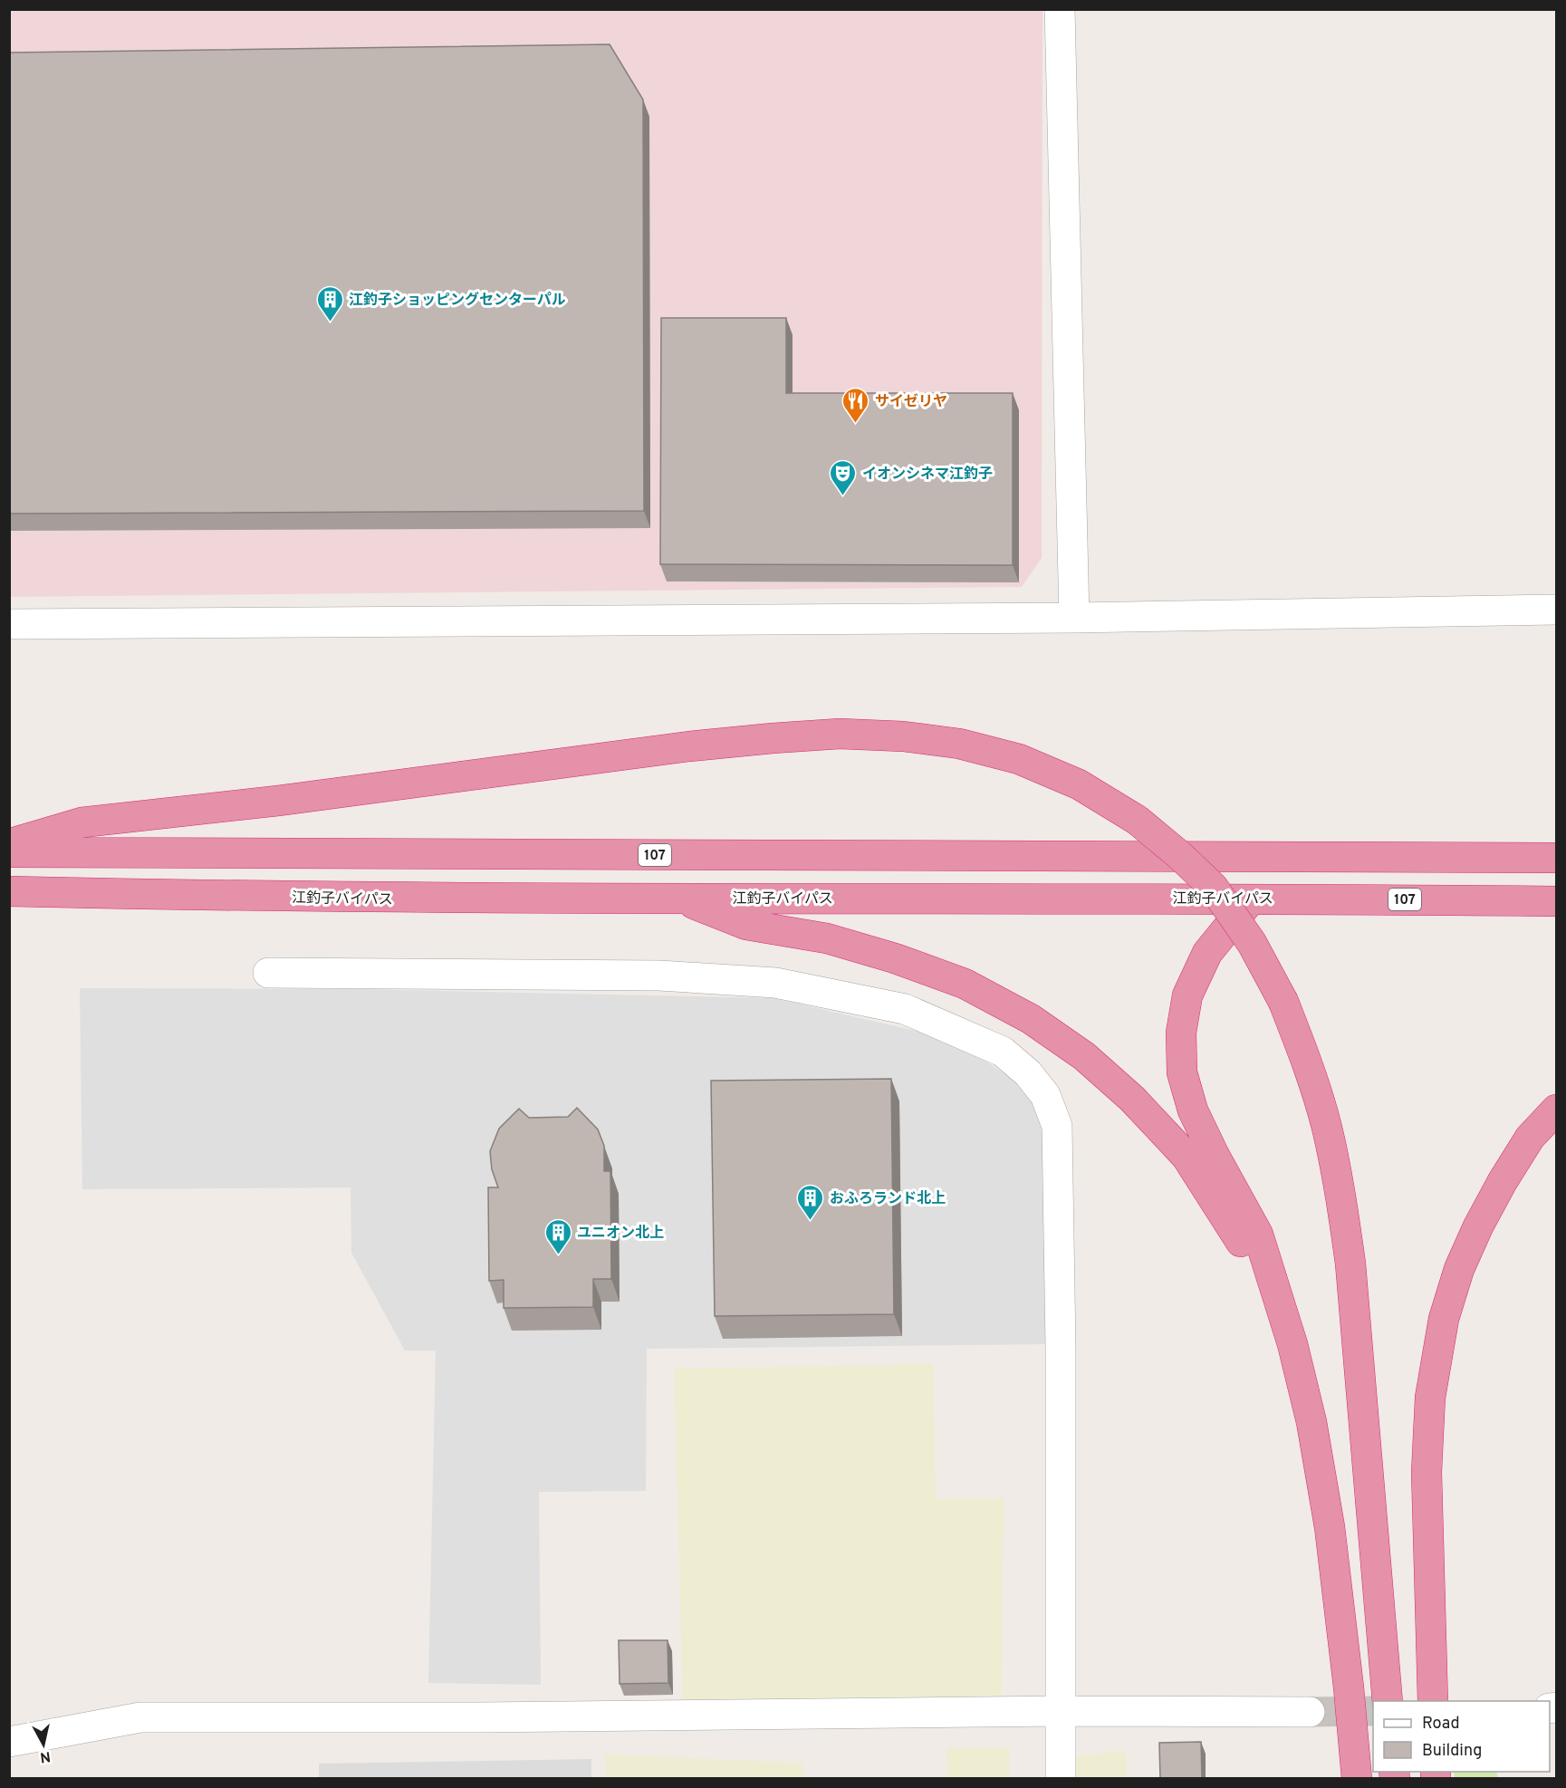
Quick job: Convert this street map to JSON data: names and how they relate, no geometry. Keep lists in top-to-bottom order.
{
  "streets": {
    "highway": ["107", "江釣子バイパス"]
  },
  "places": {
    "building": ["江釣子ショッピングセンターパル", "おふろランド北上", "ユニオン北上"],
    "restaurant": ["サイゼリヤ"],
    "theatre": ["イオンシネマ江釣子"]
  },
  "legend": ["Road", "Building"],
  "north": "bottom"
}
